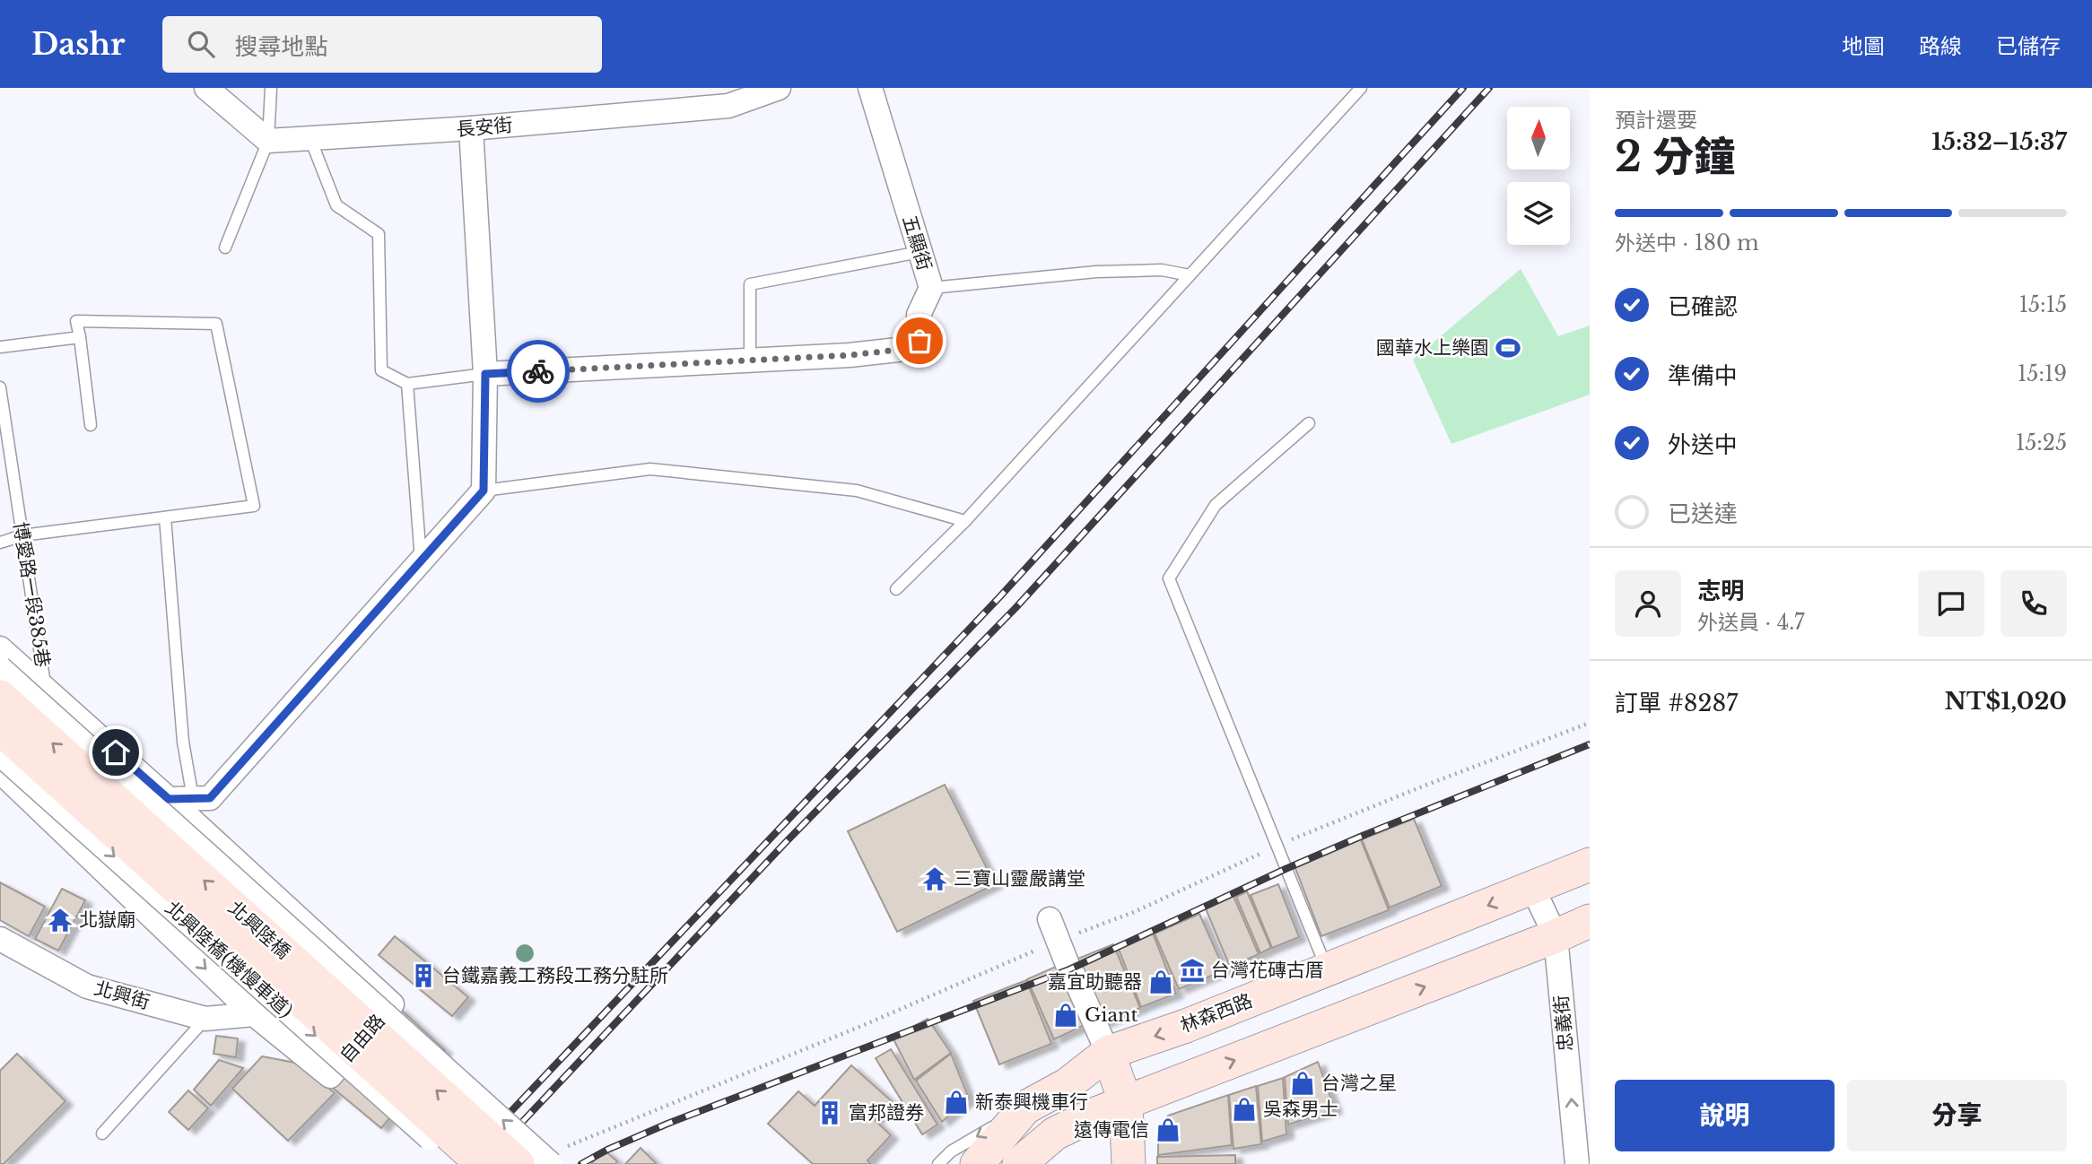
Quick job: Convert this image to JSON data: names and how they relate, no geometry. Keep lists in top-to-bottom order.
{
  "streets": {
    "main road": ["北興陸橋", "林森西路"],
    "street": [
      "長安街",
      "五顯街",
      "北興陸橋(機慢車道)",
      "北興街",
      "忠義街",
      "自由路"
    ],
    "lane": ["博愛路一段385巷"]
  },
  "crossings": [
    ["博愛路一段385巷", "自由路"],
    ["北興街", "自由路"],
    ["林森西路", "忠義街"]
  ],
  "one_way": ["忠義街"],
  "places": {
    "sports": ["國華水上樂園"],
    "temple": ["三寶山靈嚴講堂", "北嶽廟"],
    "museum": ["台灣花磚古厝"],
    "building": ["台鐵嘉義工務段工務分駐所", "富邦證券"],
    "shop": [
      "嘉宜助聽器",
      "Giant",
      "台灣之星",
      "新泰興機車行",
      "吳森男士",
      "遠傳電信"
    ]
  },
  "north": "top",
  "page": {
    "header": "Dashr",
    "search": "搜尋地點",
    "nav": ["地圖", "路線", "已儲存"],
    "heading": ["2 分鐘", "預計還要", "15:32–15:37"],
    "panel": [
      "志明",
      "外送員 · 4.7",
      "訂單 #8287",
      "NT$1,020"
    ],
    "bar": "外送中 · 180 m",
    "list": [
      ["已確認", "15:15"],
      ["準備中", "15:19"],
      ["外送中", "15:25"],
      "已送達"
    ],
    "buttons": ["說明", "分享"]
  }
}
